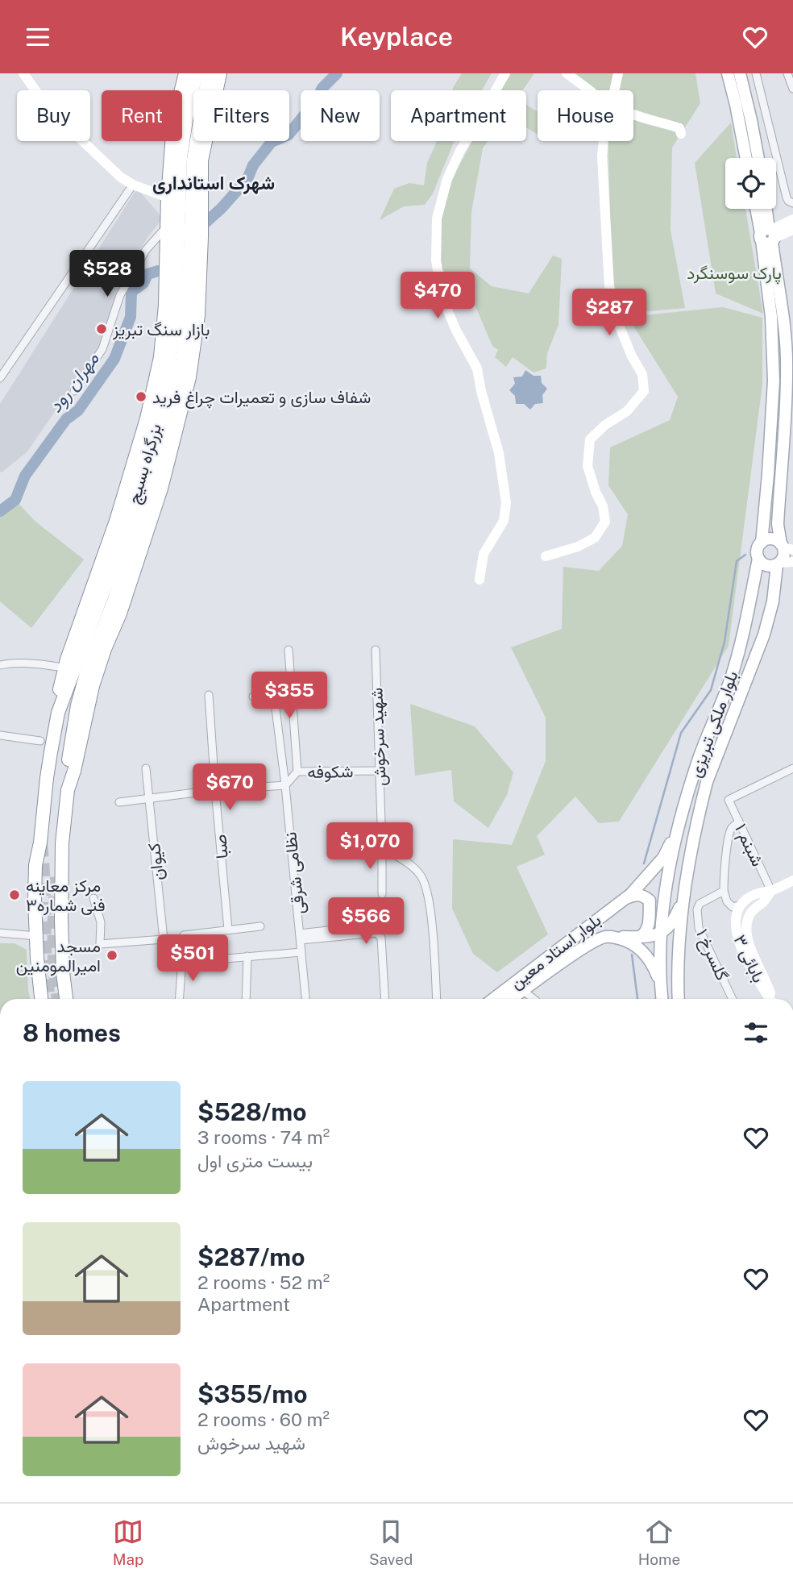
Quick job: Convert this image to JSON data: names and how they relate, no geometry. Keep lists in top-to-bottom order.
{
  "streets": {
    "highway": ["بزرگراه بسیج"],
    "main road": ["بلوار ملکى تبریزى", "بلوار استاد معین"],
    "street": [
      "شهید سرخوش",
      "شکوفه",
      "شبنم ۱",
      "صبا",
      "کیوان",
      "نظامی شرقی",
      "گلسرخ ۱",
      "بابائی ۳"
    ]
  },
  "crossings": [
    ["بلوار ملکى تبریزى", "بلوار استاد معین"],
    ["شهید سرخوش", "شکوفه"],
    ["شکوفه", "صبا"],
    ["شکوفه", "کیوان"],
    ["شکوفه", "نظامی شرقی"],
    ["شبنم ۱", "بابائی ۳"]
  ],
  "districts": ["شهرک استانداری"],
  "water": ["مهران رود"],
  "parks": ["پارک سوسنگرد"],
  "places": [
    "بازار سنگ تبریز",
    "شفاف سازی و تعمیرات چراغ فرید",
    "مرکز معاینه فنی شماره۳",
    "مسجد امیرالمومنین"
  ],
  "page": {
    "header": "Keyplace",
    "chip": [
      "Buy",
      "Rent",
      "Filters",
      "New",
      "Apartment",
      "House"
    ],
    "price": [
      "$528",
      "$470",
      "$287",
      "$355",
      "$670",
      "$1,070",
      "$566",
      "$501"
    ],
    "heading": "8 homes",
    "list": [
      {
        "name": "$528/mo",
        "note": "3 rooms · 74 m² · بیست متری اول"
      },
      {
        "name": "$287/mo",
        "note": "2 rooms · 52 m² · Apartment"
      },
      {
        "name": "$355/mo",
        "note": "2 rooms · 60 m² · شهید سرخوش"
      }
    ],
    "tabs": ["Map", "Saved", "Home"]
  }
}
